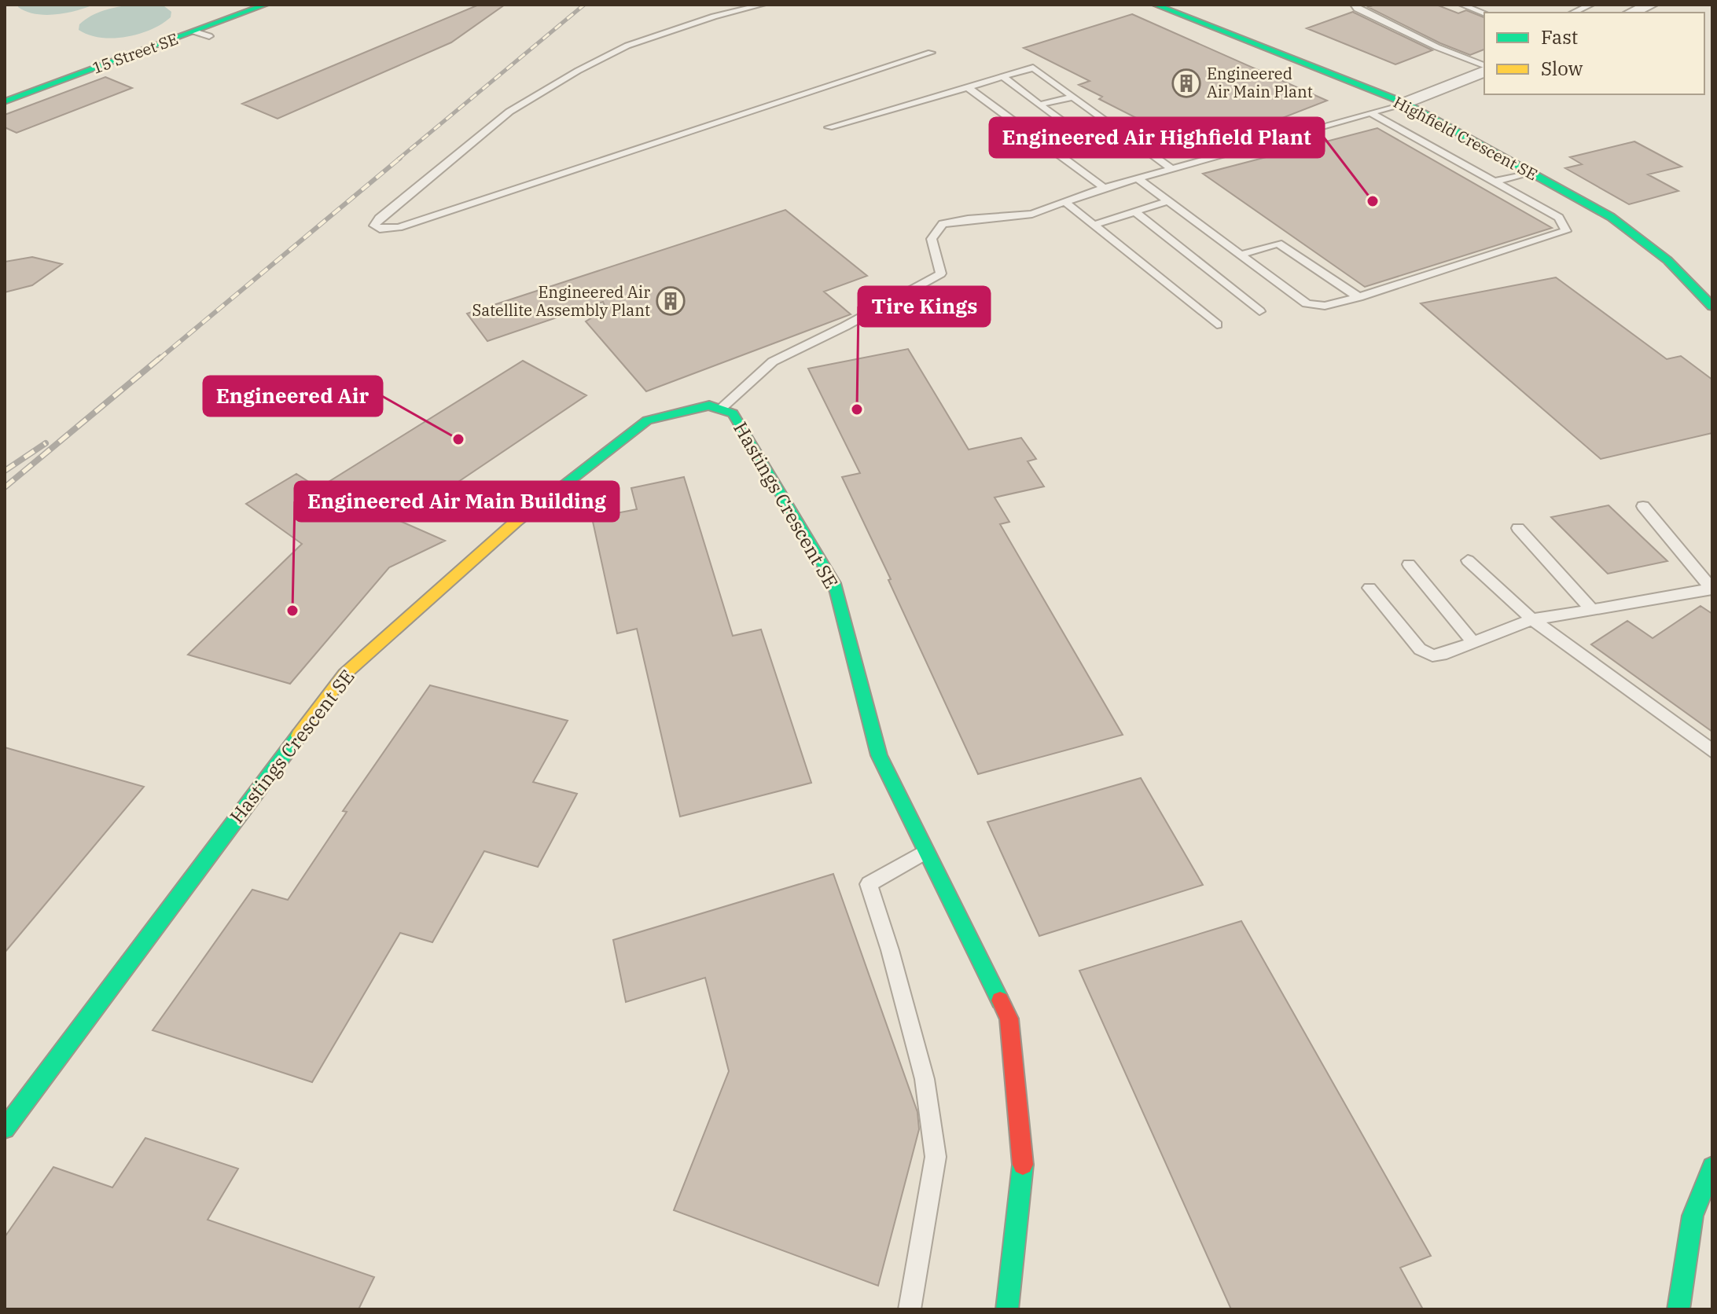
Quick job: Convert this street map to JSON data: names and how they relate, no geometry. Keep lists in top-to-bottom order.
{
  "streets": {
    "street": ["15 Street SE", "Highfield Crescent SE", "Hastings Crescent SE"]
  },
  "places": {
    "building": ["Engineered Air Main Plant", "Engineered Air Satellite Assembly Plant"],
    "other": [
      "Engineered Air Highfield Plant",
      "Tire Kings",
      "Engineered Air",
      "Engineered Air Main Building"
    ]
  },
  "legend": ["Fast", "Slow"]
}
